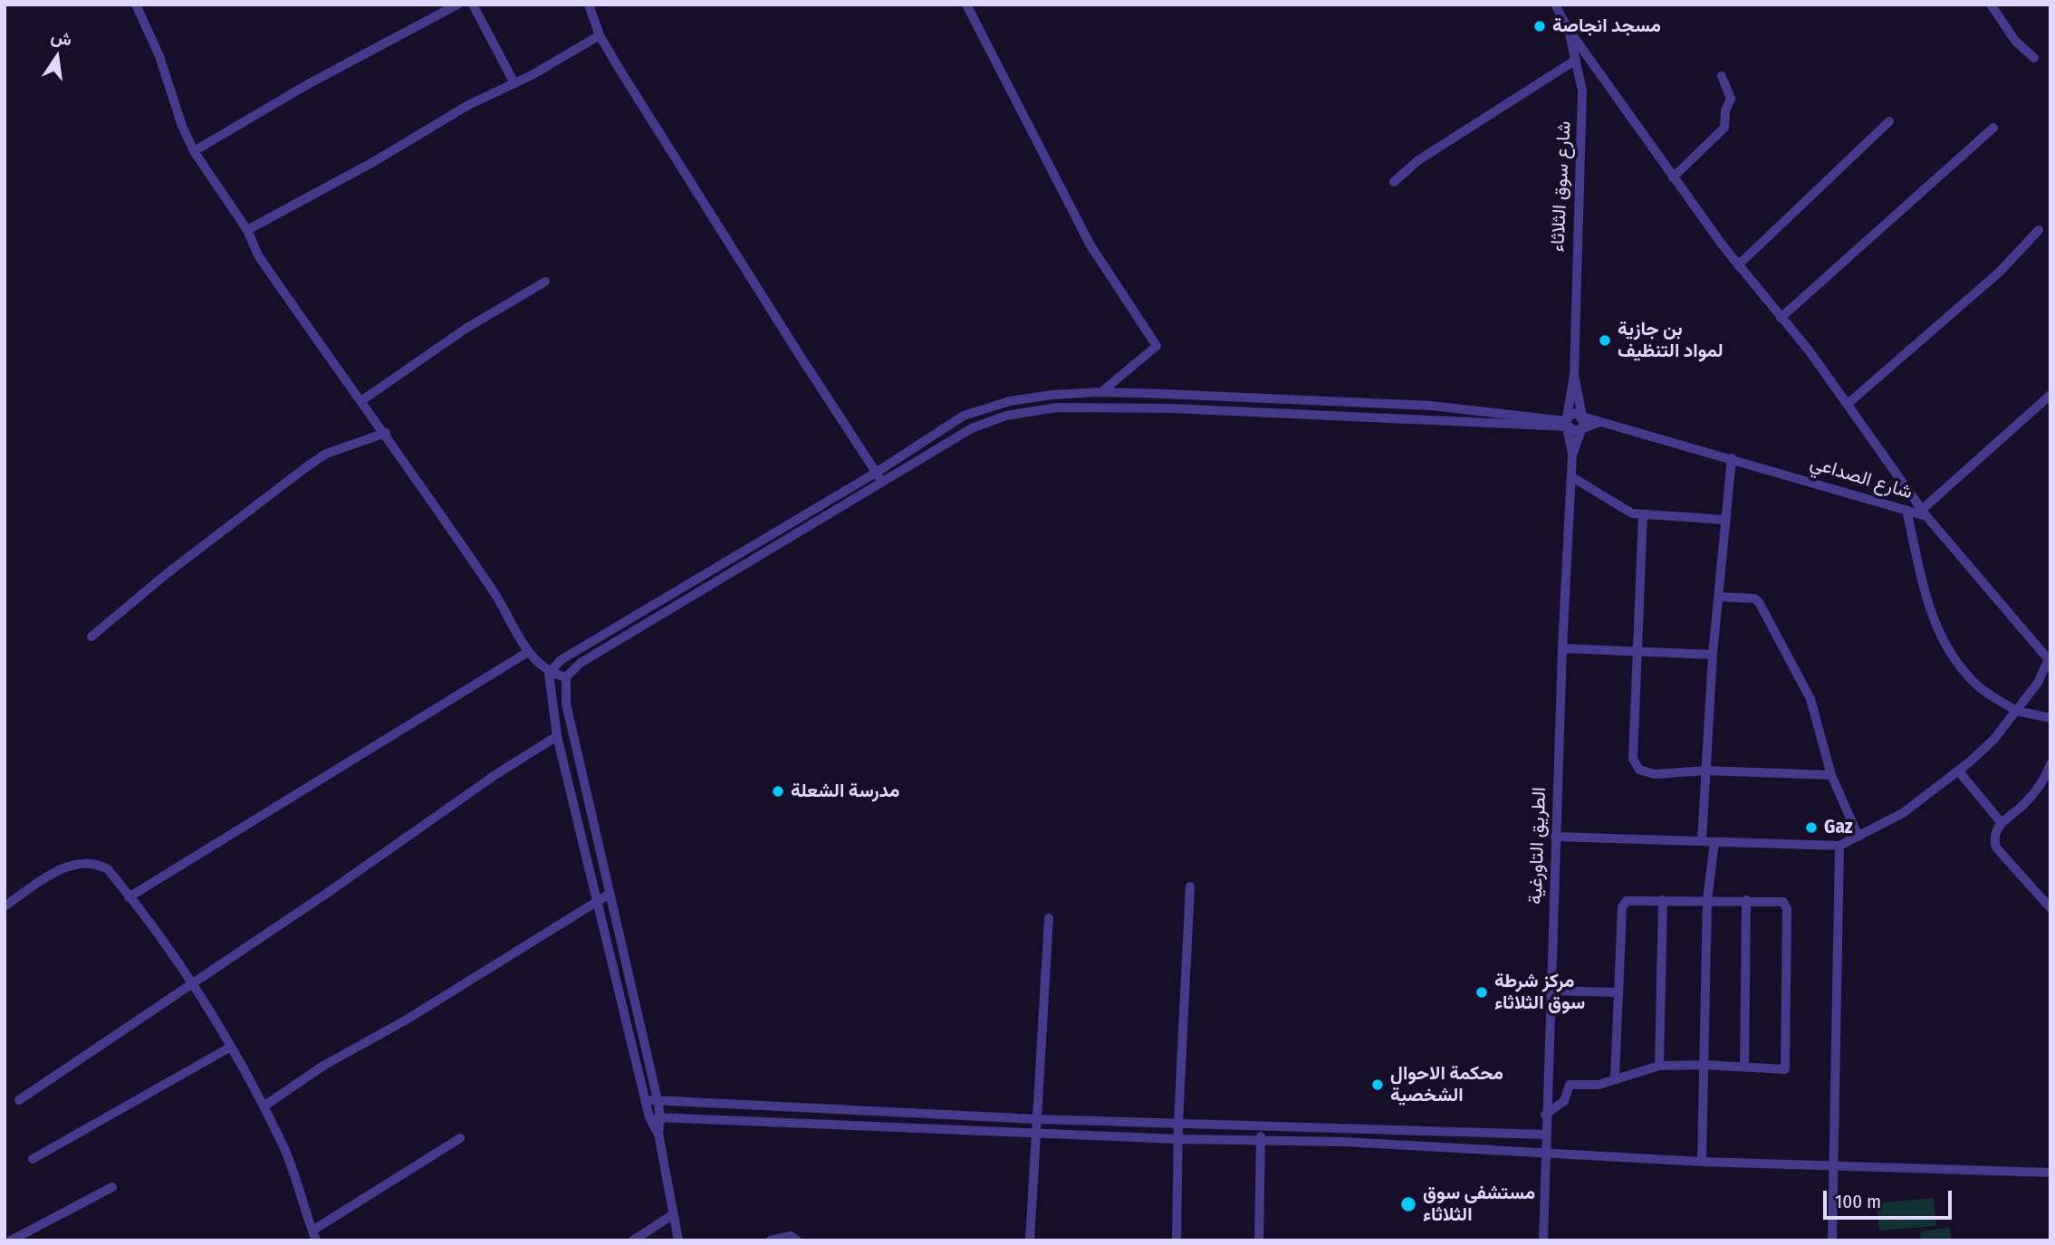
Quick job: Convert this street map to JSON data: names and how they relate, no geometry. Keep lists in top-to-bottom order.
{
  "streets": {
    "street": ["شارع سوق الثلاثاء", "شارع الصداعي", "الطريق التاورغية"]
  },
  "places": [
    "مسجد انجاصة",
    "بن جازية لمواد التنظيف",
    "مدرسة الشعلة",
    "Gaz",
    "مركز شرطة سوق الثلاثاء",
    "محكمة الاحوال الشخصية",
    "مستشفى سوق الثلاثاء"
  ],
  "scale_bar": "100 m",
  "north": "top"
}
